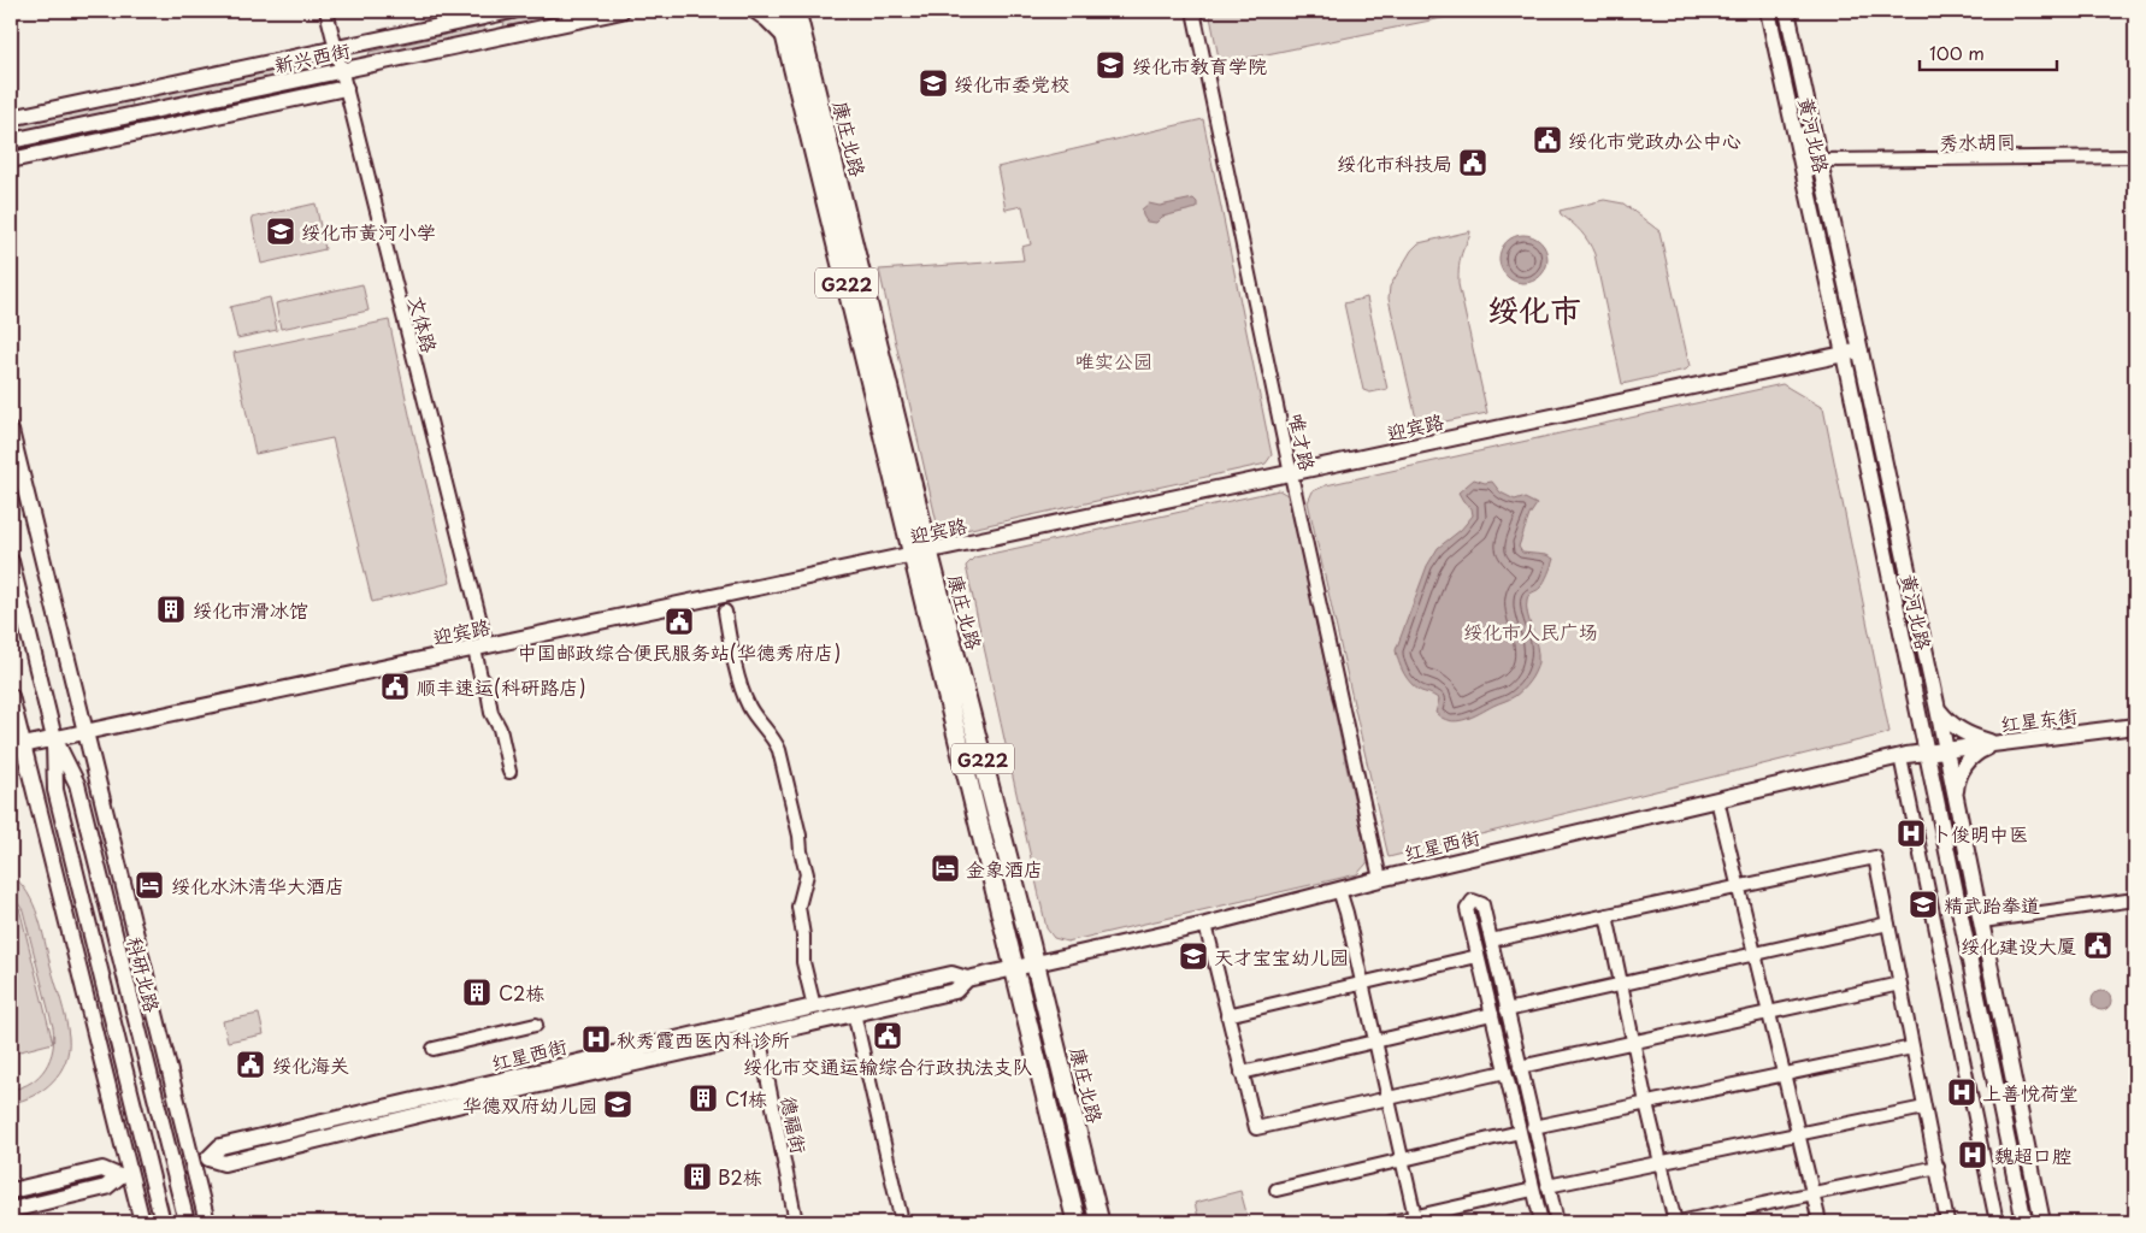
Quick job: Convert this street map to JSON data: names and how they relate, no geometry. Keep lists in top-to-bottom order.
{
  "streets": {
    "highway": ["康庄北路", "G222"],
    "main road": [
      "新兴西街",
      "黄河北路",
      "迎宾路",
      "红星东街",
      "红星西街",
      "科研北路"
    ],
    "street": [
      "秀水胡同",
      "文体路",
      "唯才路",
      "德福街"
    ]
  },
  "crossings": [
    ["新兴西街", "文体路"],
    ["黄河北路", "秀水胡同"],
    ["黄河北路", "迎宾路"],
    ["黄河北路", "红星东街"],
    ["黄河北路", "红星西街"],
    ["康庄北路", "迎宾路"],
    ["康庄北路", "红星西街"],
    ["文体路", "迎宾路"],
    ["迎宾路", "唯才路"],
    ["迎宾路", "科研北路"],
    ["唯才路", "红星西街"],
    ["红星东街", "红星西街"],
    ["红星西街", "科研北路"],
    ["红星西街", "德福街"]
  ],
  "districts": ["绥化市"],
  "parks": ["唯实公园", "绥化市人民广场"],
  "places": {
    "school or university": [
      "绥化市教育学院",
      "绥化市委党校",
      "绥化市黄河小学",
      "精武跆拳道",
      "天才宝宝幼儿园",
      "华德双府幼儿园"
    ],
    "public building": [
      "绥化市党政办公中心",
      "绥化市科技局",
      "中国邮政综合便民服务站(华德秀府店)",
      "顺丰速运(科研路店)",
      "绥化建设大厦",
      "绥化市交通运输综合行政执法支队",
      "绥化海关"
    ],
    "building": [
      "绥化市滑冰馆",
      "C2栋",
      "C1栋",
      "B2栋"
    ],
    "hospital": [
      "卜俊明中医",
      "秋秀霞西医内科诊所",
      "上善悦荷堂",
      "魏超口腔"
    ],
    "hotel": ["金象酒店", "绥化水沐清华大酒店"]
  },
  "scale_bar": "100 m"
}
